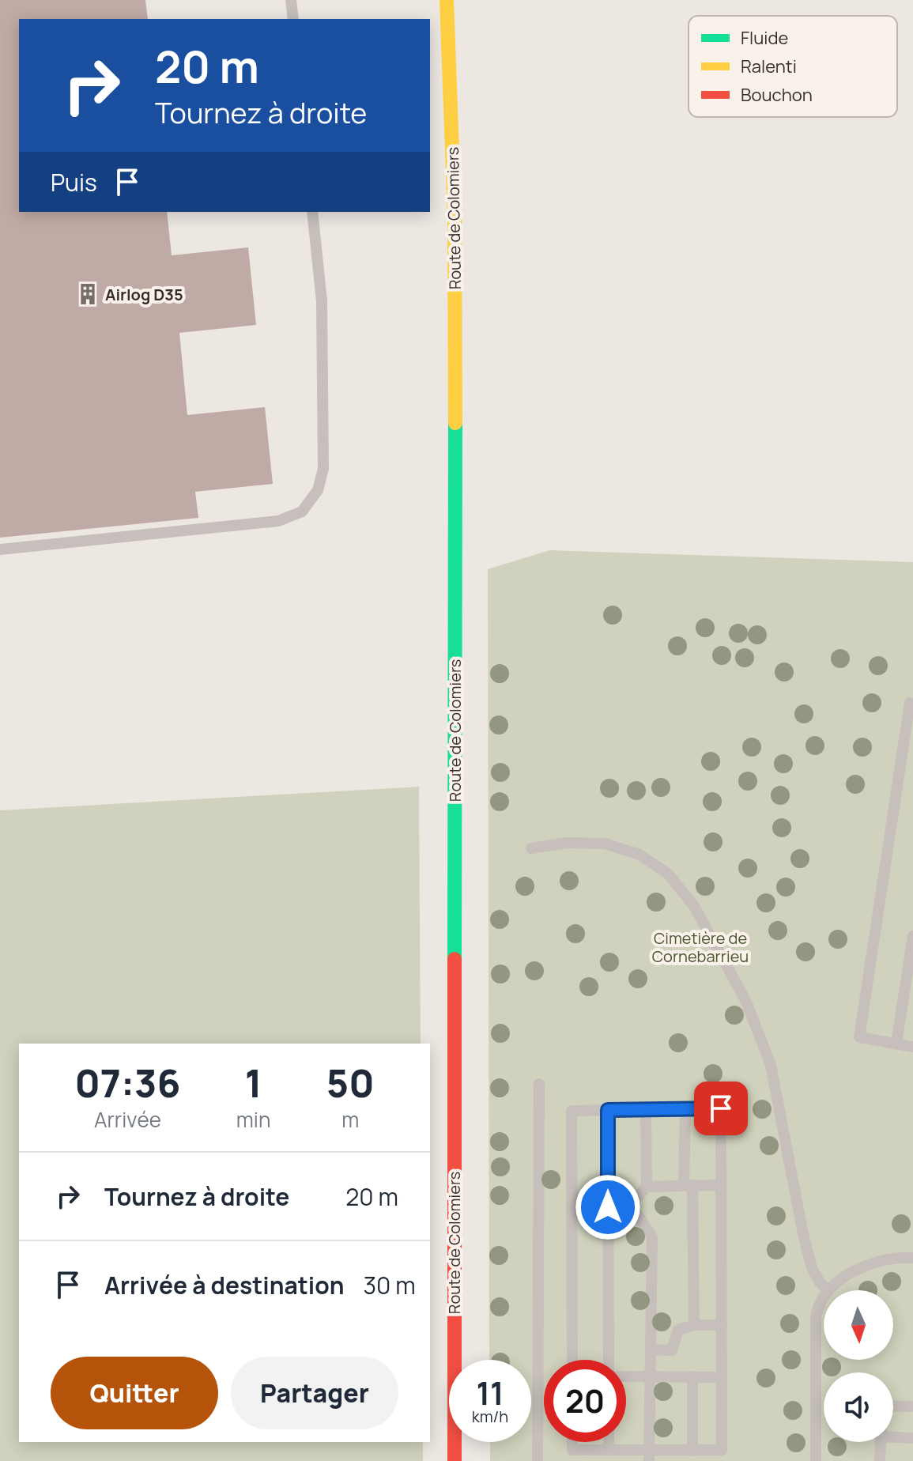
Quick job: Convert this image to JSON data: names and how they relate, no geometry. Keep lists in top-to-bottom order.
{
  "streets": {
    "main road": ["Route de Colomiers"]
  },
  "parks": ["Cimetière de Cornebarrieu"],
  "places": {
    "building": ["Airlog D35"]
  },
  "legend": ["Fluide", "Ralenti", "Bouchon"],
  "north": "bottom",
  "page": {
    "turn": ["20 m", "Tournez à droite"],
    "then": "Puis",
    "eta": [
      "07:36",
      "Arrivée",
      "1",
      "min",
      "50",
      "m"
    ],
    "list": [
      {
        "name": "Tournez à droite",
        "value": "20 m"
      },
      {
        "name": "Arrivée à destination",
        "value": "30 m"
      }
    ],
    "buttons": ["Quitter", "Partager"],
    "speed": "11 km/h",
    "limit": "20"
  }
}
